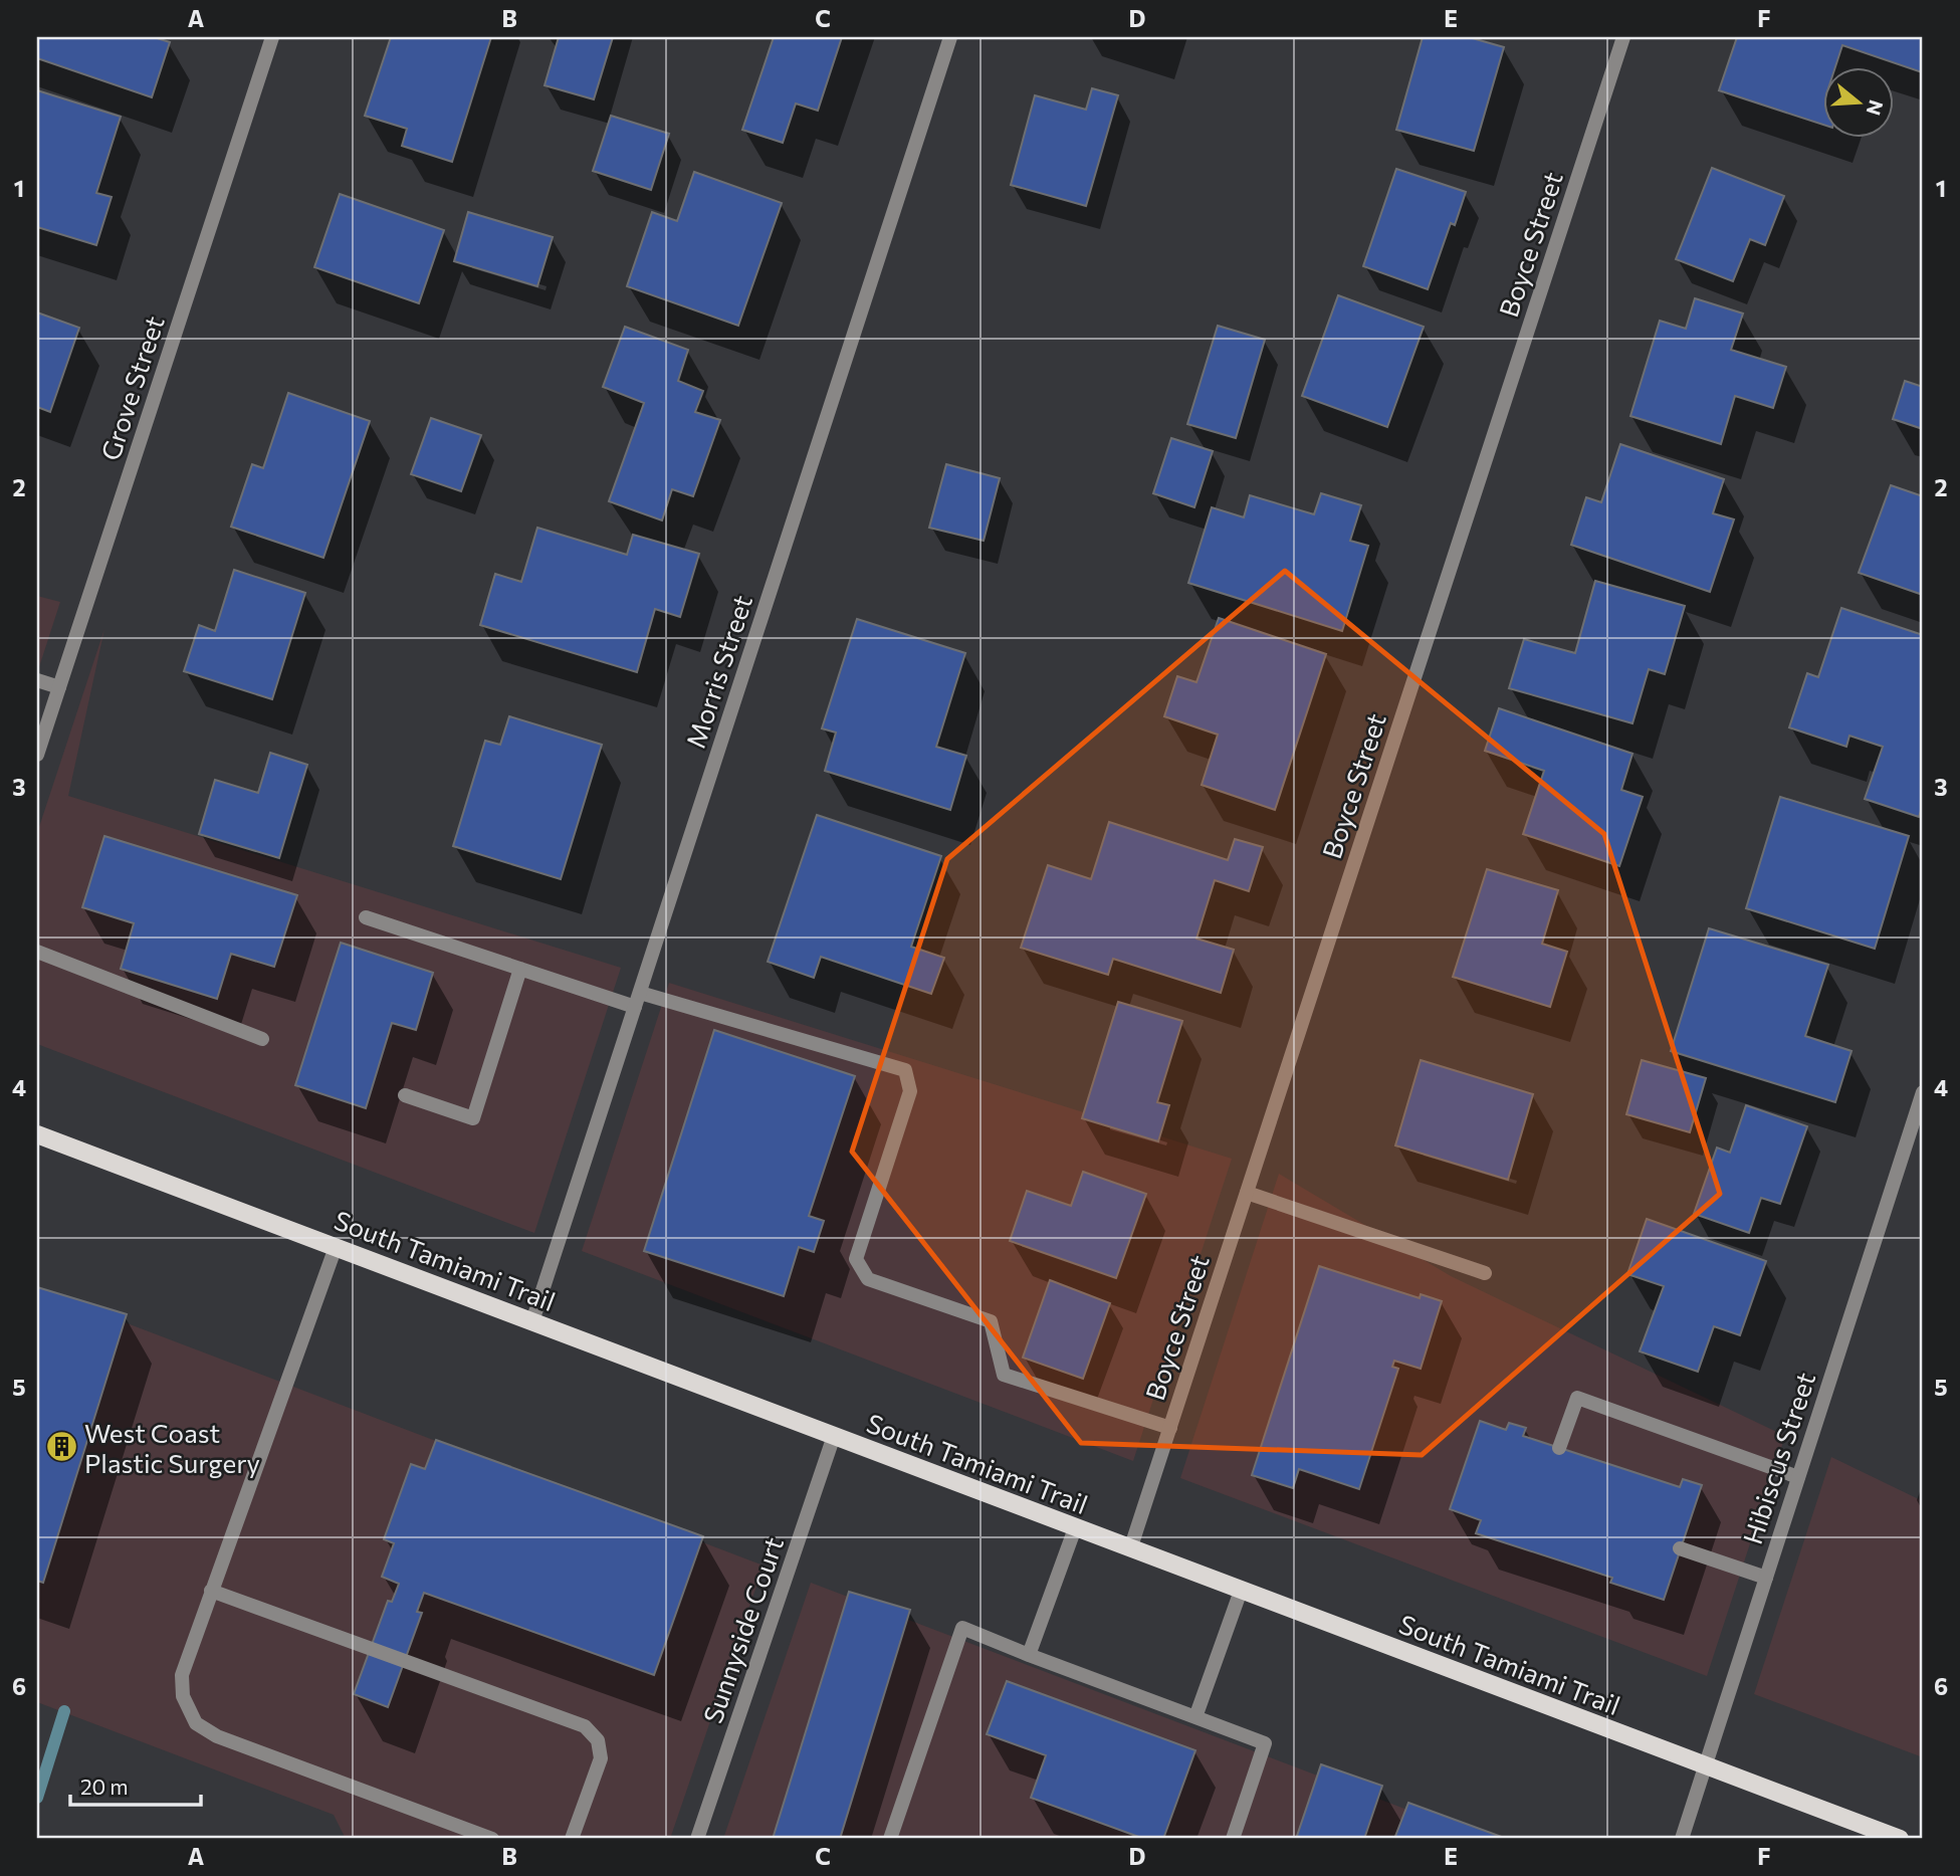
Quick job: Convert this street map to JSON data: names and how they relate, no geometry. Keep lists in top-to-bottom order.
{
  "streets": {
    "main road": ["South Tamiami Trail"],
    "street": [
      "Boyce Street",
      "Grove Street",
      "Morris Street",
      "Hibiscus Street",
      "Sunnyside Court"
    ]
  },
  "crossings": [
    ["Boyce Street", "South Tamiami Trail"],
    ["Morris Street", "South Tamiami Trail"],
    ["South Tamiami Trail", "Hibiscus Street"],
    ["South Tamiami Trail", "Sunnyside Court"]
  ],
  "places": {
    "building": ["West Coast Plastic Surgery"]
  },
  "scale_bar": "20 m",
  "north": "right",
  "grid": {
    "columns": [
      "A",
      "B",
      "C",
      "D",
      "E",
      "F"
    ],
    "rows": [
      "1",
      "2",
      "3",
      "4",
      "5",
      "6"
    ]
  }
}
